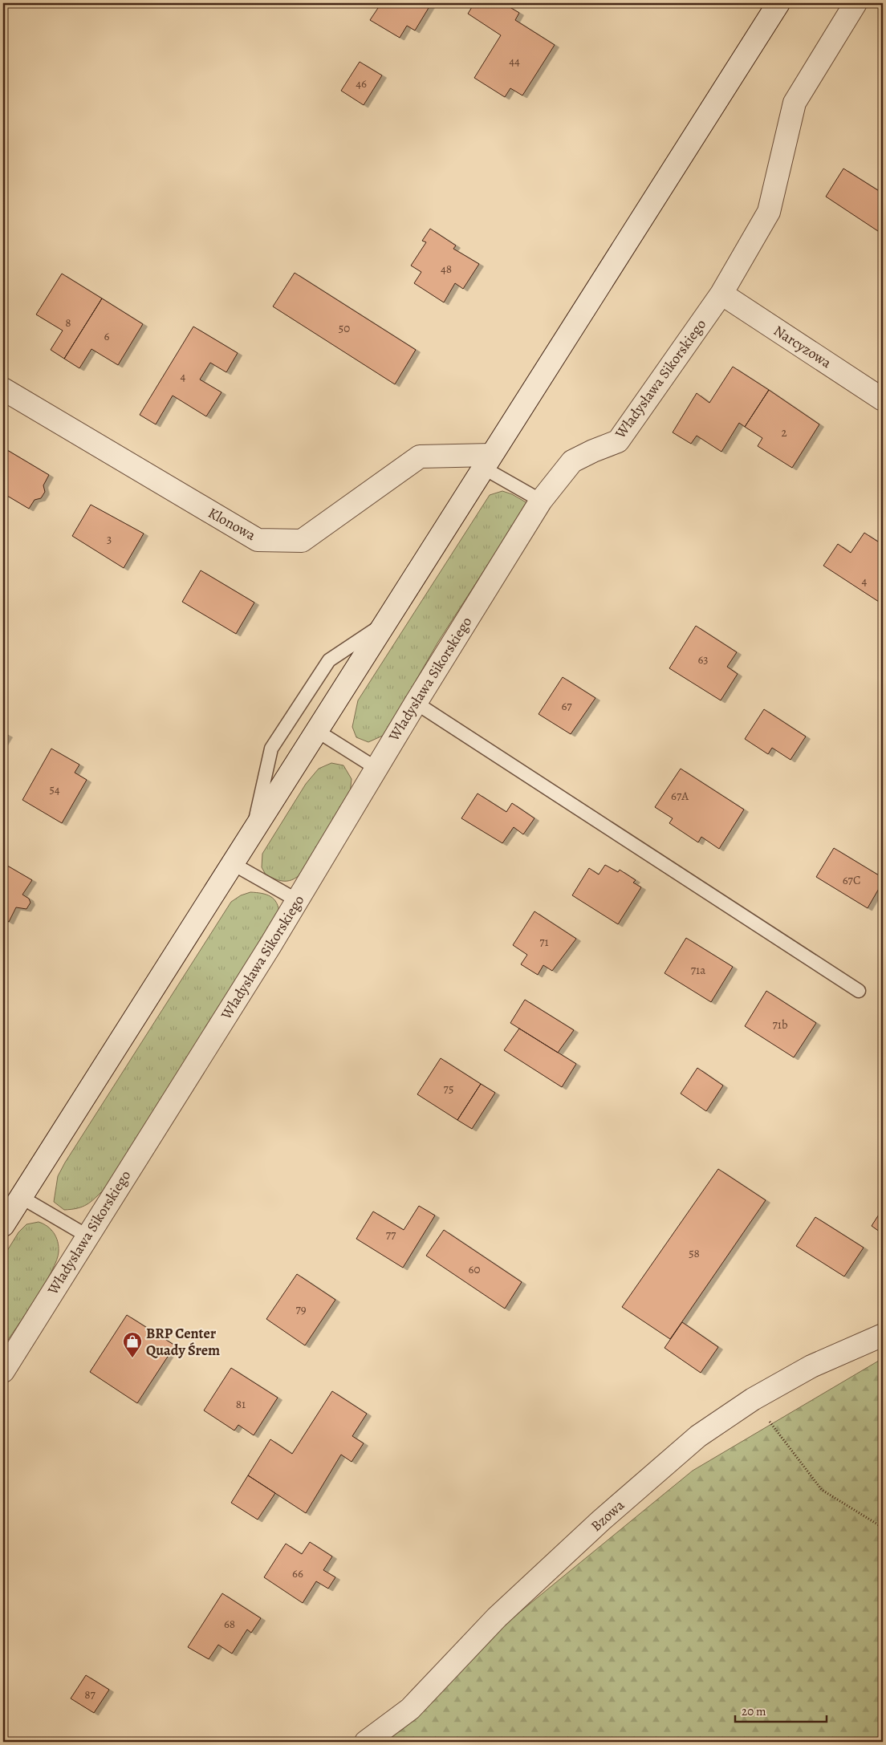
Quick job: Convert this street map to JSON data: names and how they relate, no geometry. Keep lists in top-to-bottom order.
{
  "streets": {
    "street": [
      "Narcyzowa",
      "Władysława Sikorskiego",
      "Klonowa",
      "Bzowa"
    ]
  },
  "crossings": [
    ["Narcyzowa", "Władysława Sikorskiego"]
  ],
  "places": {
    "shop": ["BRP Center Quady Śrem"]
  },
  "house_numbers": [
    "44",
    "46",
    "48",
    "8",
    "50",
    "6",
    "4",
    "2",
    "3",
    "4",
    "63",
    "67",
    "54",
    "67A",
    "67C",
    "71",
    "71a",
    "71b",
    "75",
    "77",
    "58",
    "60",
    "79",
    "81",
    "66",
    "68",
    "87"
  ],
  "scale_bar": "20 m"
}
